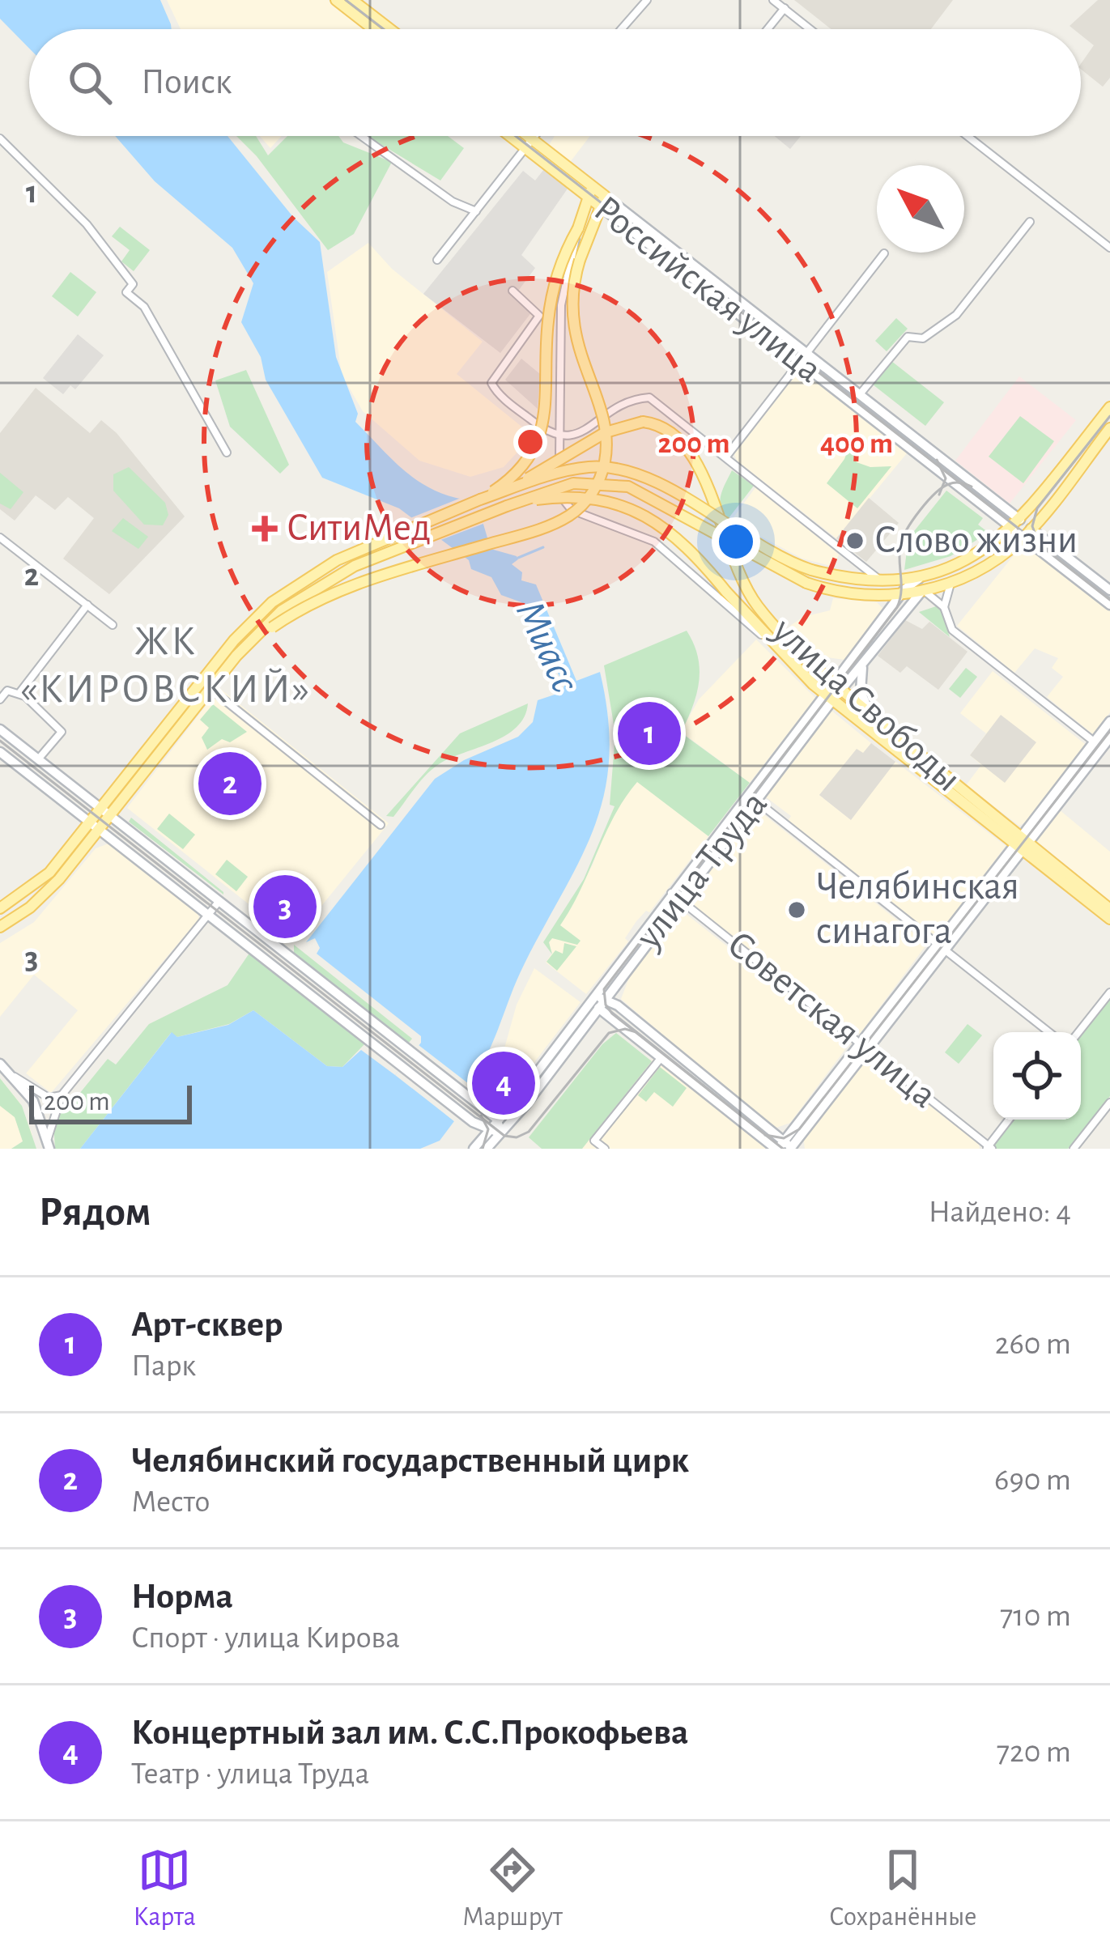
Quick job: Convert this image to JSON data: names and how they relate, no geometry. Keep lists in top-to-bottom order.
{
  "streets": {
    "main road": ["Российская улица", "улица Свободы", "улица Труда"],
    "street": ["Советская улица"]
  },
  "crossings": [
    ["Российская улица", "улица Труда"],
    ["улица Свободы", "улица Труда"],
    ["улица Труда", "Советская улица"]
  ],
  "districts": ["ЖК «КИРОВСКИЙ»"],
  "water": ["Миасс"],
  "places": {
    "health": ["СитиМед"],
    "other": ["Слово жизни", "Челябинская синагога"]
  },
  "scale_bar": "200 m",
  "north": "top left",
  "page": {
    "search": "Поиск",
    "pins": [
      "1",
      "2",
      "3",
      "4"
    ],
    "scale": "200 m",
    "heading": ["Рядом", "Найдено: 4"],
    "list": [
      {
        "mark": "1",
        "name": "Арт-сквер",
        "note": "Парк",
        "value": "260 m"
      },
      {
        "mark": "2",
        "name": "Челябинский государственный цирк",
        "note": "Место",
        "value": "690 m"
      },
      {
        "mark": "3",
        "name": "Норма",
        "note": "Спорт · улица Кирова",
        "value": "710 m"
      },
      {
        "mark": "4",
        "name": "Концертный зал им. С.С.Прокофьева",
        "note": "Театр · улица Труда",
        "value": "720 m"
      }
    ],
    "nav": ["Карта", "Маршрут", "Сохранённые"]
  },
  "grid": {
    "rows": ["1", "2", "3"]
  },
  "rings": ["200 m", "400 m"]
}
